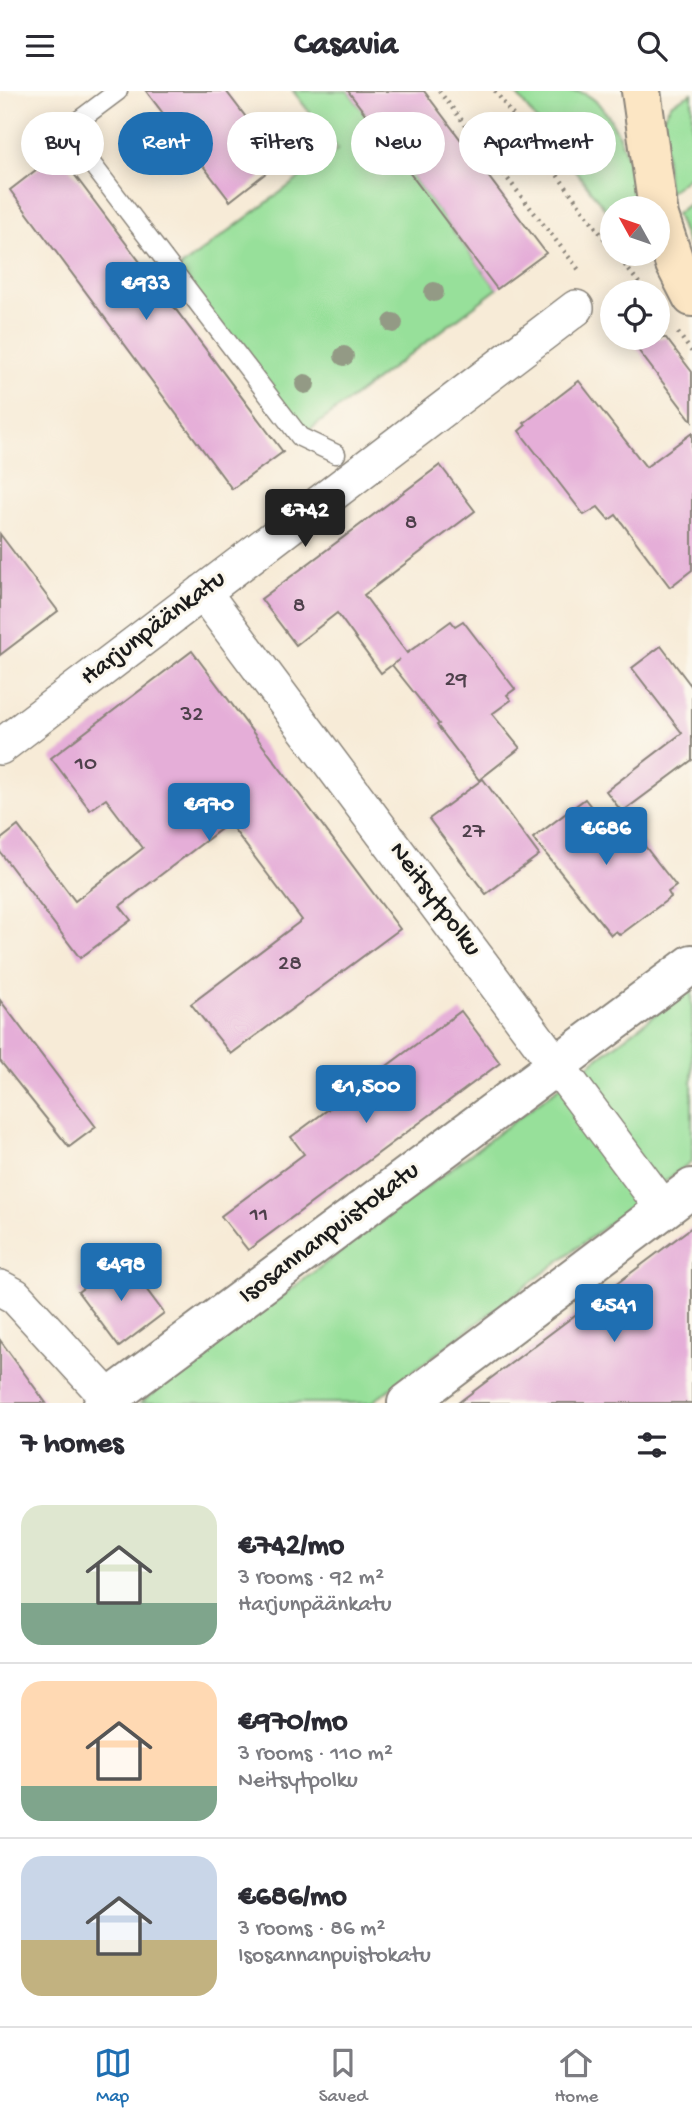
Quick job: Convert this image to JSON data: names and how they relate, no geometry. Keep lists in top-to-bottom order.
{
  "streets": {
    "street": ["Harjunpäänkatu", "Neitsytpolku", "Isosannanpuistokatu"]
  },
  "crossings": [
    ["Harjunpäänkatu", "Neitsytpolku"],
    ["Neitsytpolku", "Isosannanpuistokatu"]
  ],
  "house_numbers": [
    "8",
    "8",
    "29",
    "32",
    "10",
    "27",
    "28",
    "11"
  ],
  "north": "top left",
  "page": {
    "header": "Casavia",
    "chip": [
      "Buy",
      "Rent",
      "Filters",
      "New",
      "Apartment"
    ],
    "price": [
      "€933",
      "€742",
      "€970",
      "€686",
      "€1,500",
      "€498",
      "€541"
    ],
    "heading": "7 homes",
    "list": [
      {
        "name": "€742/mo",
        "note": "3 rooms · 92 m² · Harjunpäänkatu"
      },
      {
        "name": "€970/mo",
        "note": "3 rooms · 110 m² · Neitsytpolku"
      },
      {
        "name": "€686/mo",
        "note": "3 rooms · 86 m² · Isosannanpuistokatu"
      }
    ],
    "tabs": ["Map", "Saved", "Home"]
  }
}
